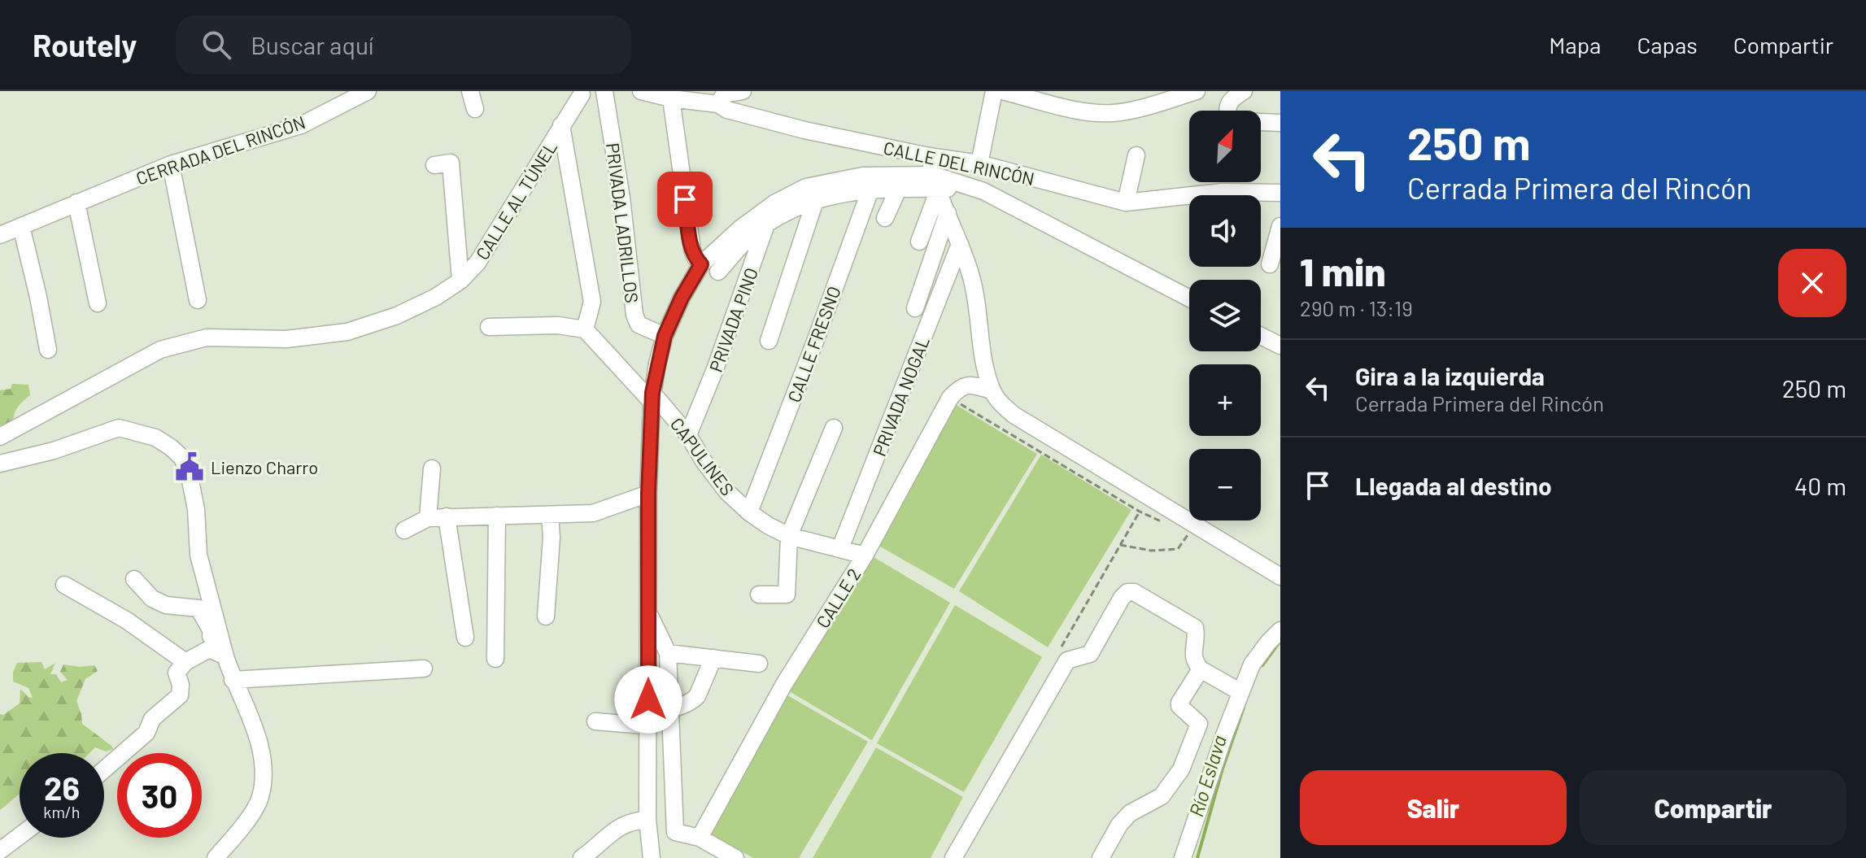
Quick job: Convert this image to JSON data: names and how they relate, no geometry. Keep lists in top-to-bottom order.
{
  "streets": {
    "street": [
      "CERRADA DEL RINCÓN",
      "CALLE DEL RINCÓN",
      "CALLE AL TÚNEL",
      "PRIVADA LADRILLOS",
      "PRIVADA PINO",
      "CALLE FRESNO",
      "PRIVADA NOGAL",
      "CAPULINES",
      "CALLE 2"
    ]
  },
  "crossings": [
    ["PRIVADA PINO", "CAPULINES"],
    ["CALLE FRESNO", "CAPULINES"],
    ["PRIVADA NOGAL", "CAPULINES"],
    ["CAPULINES", "CALLE 2"]
  ],
  "water": ["Río Eslava"],
  "places": {
    "public building": ["Lienzo Charro"]
  },
  "north": "top right",
  "page": {
    "header": "Routely",
    "search": "Buscar aquí",
    "nav": ["Mapa", "Capas", "Compartir"],
    "turn": ["250 m", "Cerrada Primera del Rincón"],
    "map_buttons": ["+", "−"],
    "heading": ["1 min", "290 m · 13:19"],
    "list": [
      {
        "name": "Gira a la izquierda",
        "note": "Cerrada Primera del Rincón",
        "value": "250 m"
      },
      {
        "name": "Llegada al destino",
        "value": "40 m"
      }
    ],
    "speed": "26 km/h",
    "limit": "30",
    "buttons": ["Salir", "Compartir"]
  }
}
